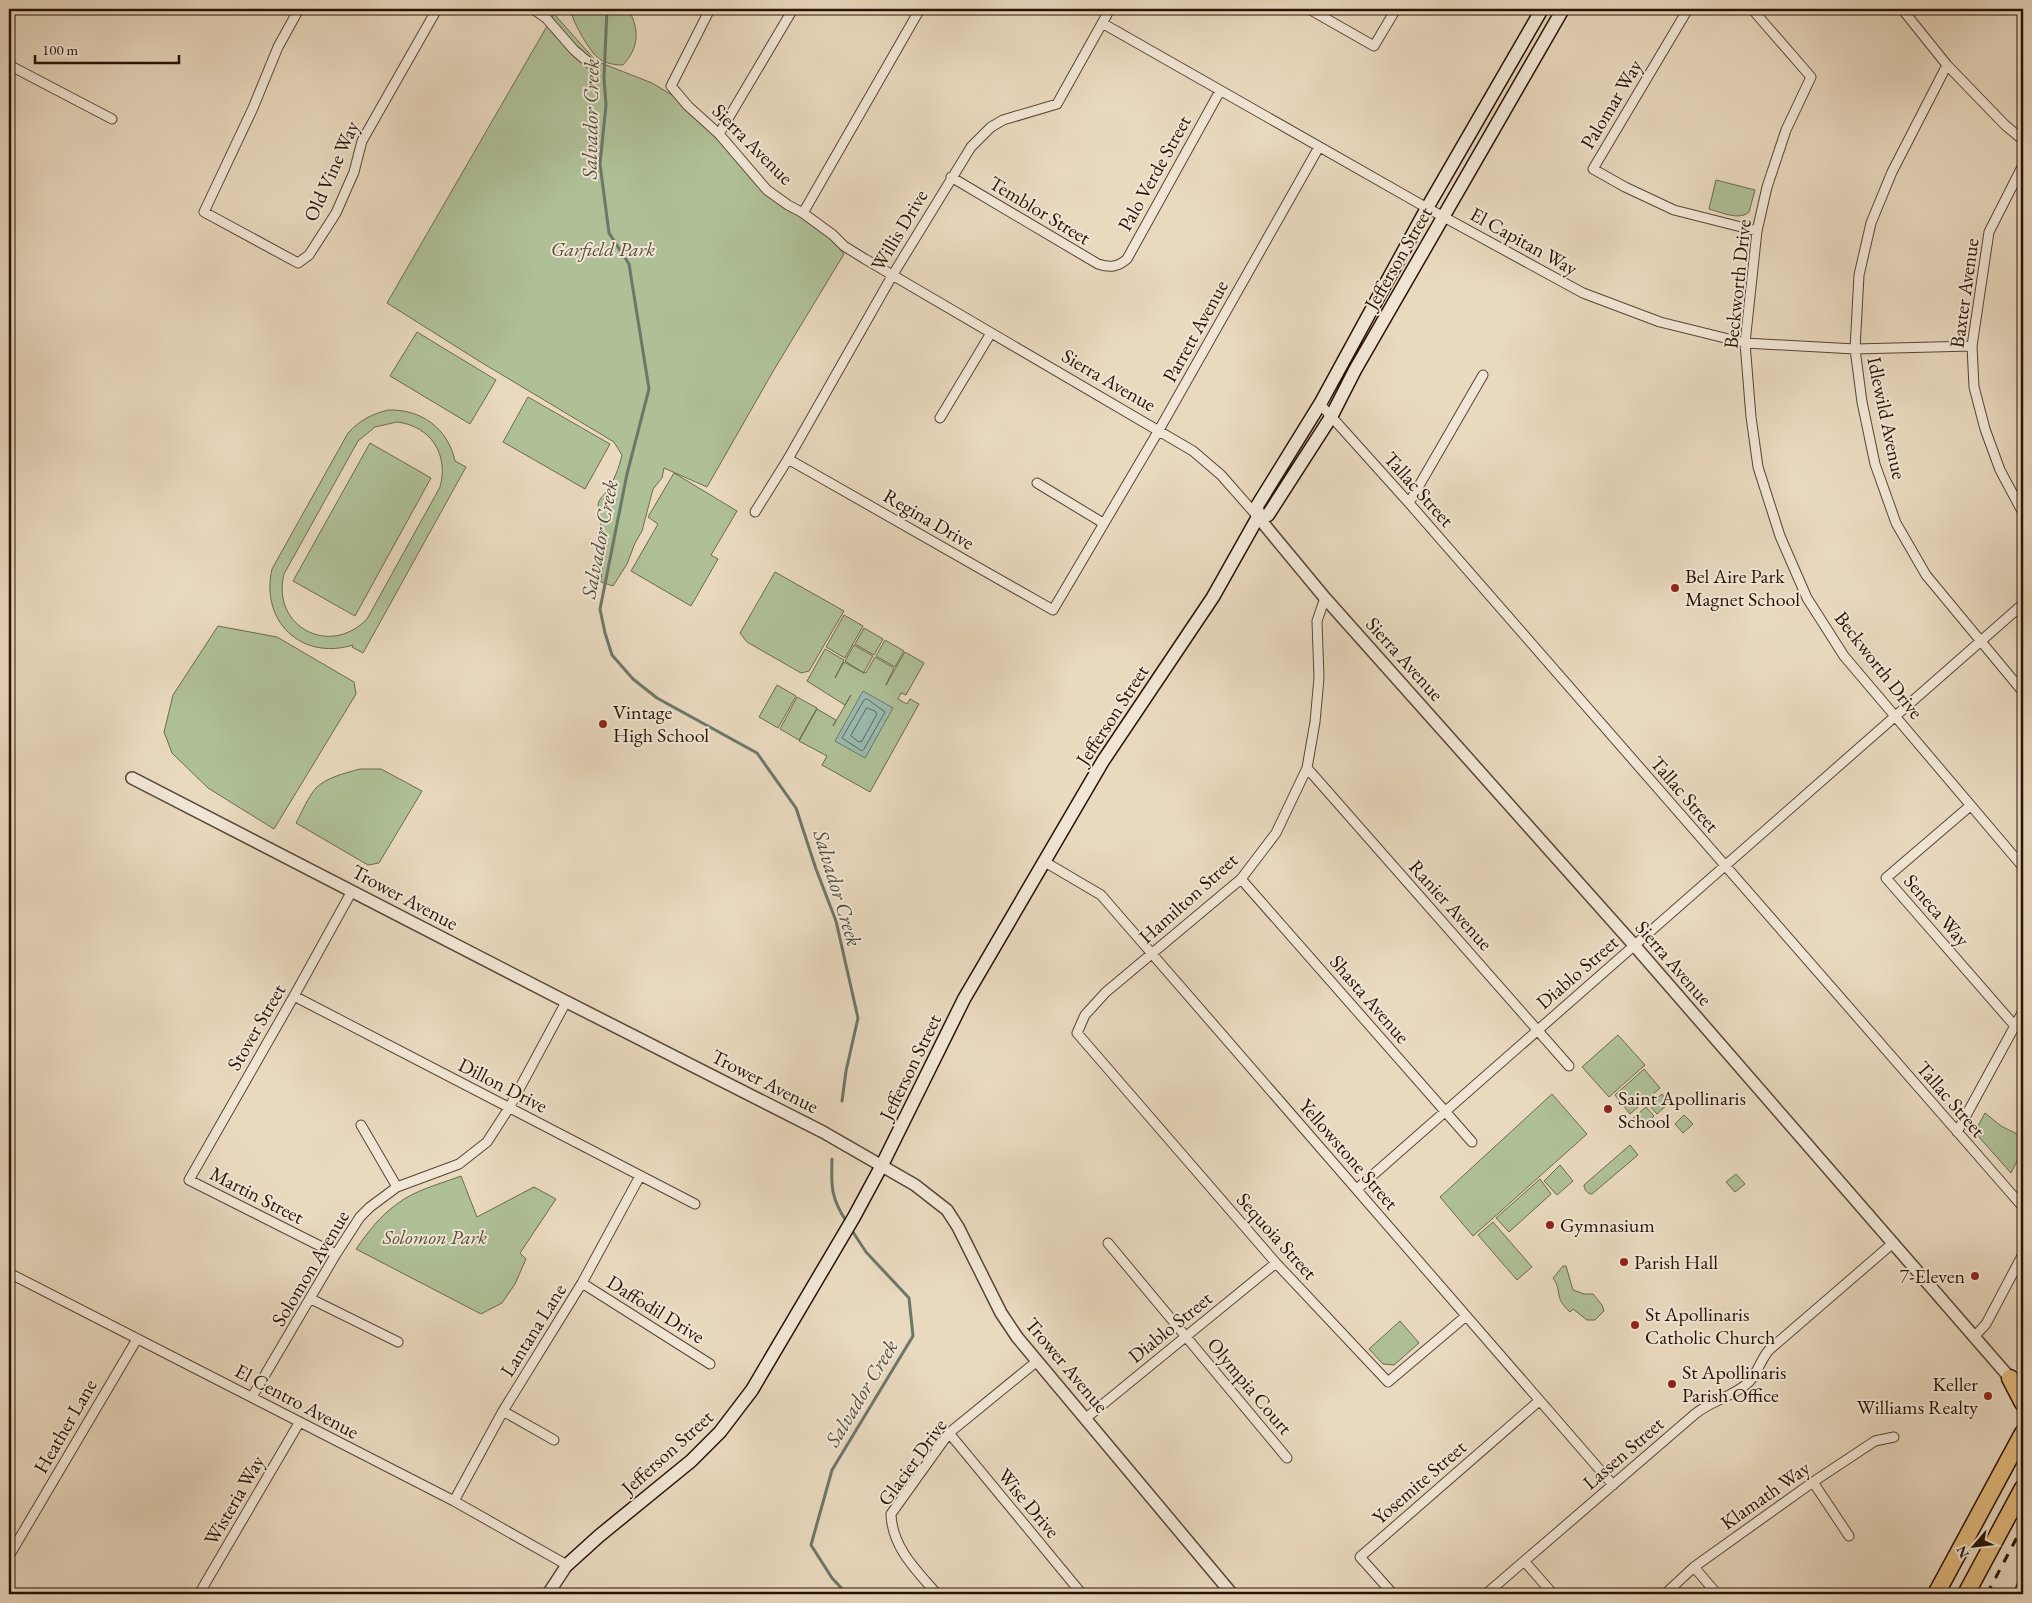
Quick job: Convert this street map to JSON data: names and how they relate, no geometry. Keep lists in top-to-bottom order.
{
  "streets": {
    "main road": ["Jefferson Street"],
    "street": [
      "Palomar Way",
      "Sierra Avenue",
      "Old Vine Way",
      "Palo Verde Street",
      "Temblor Street",
      "Willis Drive",
      "El Capitan Way",
      "Beckworth Drive",
      "Baxter Avenue",
      "Parrett Avenue",
      "Idlewild Avenue",
      "Tallac Street",
      "Regina Drive",
      "Trower Avenue",
      "Hamilton Street",
      "Ranier Avenue",
      "Seneca Way",
      "Diablo Street",
      "Shasta Avenue",
      "Stover Street",
      "Dillon Drive",
      "Yellowstone Street",
      "Martin Street",
      "Sequoia Street",
      "Solomon Avenue",
      "Daffodil Drive",
      "Lantana Lane",
      "Olympia Court",
      "El Centro Avenue",
      "Heather Lane",
      "Lassen Street",
      "Glacier Drive",
      "Yosemite Street",
      "Klamath Way",
      "Wisteria Way",
      "Wise Drive"
    ]
  },
  "crossings": [
    ["Palomar Way", "Beckworth Drive"],
    ["Sierra Avenue", "Willis Drive"],
    ["Sierra Avenue", "Jefferson Street"],
    ["Sierra Avenue", "Parrett Avenue"],
    ["Sierra Avenue", "Hamilton Street"],
    ["Sierra Avenue", "Diablo Street"],
    ["Sierra Avenue", "Lassen Street"],
    ["Palo Verde Street", "Temblor Street"],
    ["Palo Verde Street", "El Capitan Way"],
    ["Temblor Street", "Willis Drive"],
    ["Willis Drive", "El Capitan Way"],
    ["Willis Drive", "Regina Drive"],
    ["El Capitan Way", "Jefferson Street"],
    ["El Capitan Way", "Beckworth Drive"],
    ["El Capitan Way", "Baxter Avenue"],
    ["El Capitan Way", "Parrett Avenue"],
    ["El Capitan Way", "Idlewild Avenue"],
    ["Jefferson Street", "Tallac Street"],
    ["Jefferson Street", "Trower Avenue"],
    ["Jefferson Street", "Yellowstone Street"],
    ["Jefferson Street", "El Centro Avenue"],
    ["Beckworth Drive", "Seneca Way"],
    ["Beckworth Drive", "Diablo Street"],
    ["Parrett Avenue", "Regina Drive"],
    ["Idlewild Avenue", "Diablo Street"],
    ["Tallac Street", "Diablo Street"],
    ["Trower Avenue", "Diablo Street"],
    ["Trower Avenue", "Stover Street"],
    ["Trower Avenue", "Solomon Avenue"],
    ["Trower Avenue", "Glacier Drive"],
    ["Hamilton Street", "Ranier Avenue"],
    ["Hamilton Street", "Shasta Avenue"],
    ["Hamilton Street", "Yellowstone Street"],
    ["Hamilton Street", "Sequoia Street"],
    ["Ranier Avenue", "Diablo Street"],
    ["Diablo Street", "Shasta Avenue"],
    ["Diablo Street", "Yellowstone Street"],
    ["Diablo Street", "Sequoia Street"],
    ["Diablo Street", "Olympia Court"],
    ["Stover Street", "Dillon Drive"],
    ["Stover Street", "Martin Street"],
    ["Dillon Drive", "Solomon Avenue"],
    ["Dillon Drive", "Lantana Lane"],
    ["Yellowstone Street", "Sequoia Street"],
    ["Yellowstone Street", "Lassen Street"],
    ["Yellowstone Street", "Yosemite Street"],
    ["Martin Street", "Solomon Avenue"],
    ["Solomon Avenue", "El Centro Avenue"],
    ["Daffodil Drive", "Lantana Lane"],
    ["Lantana Lane", "El Centro Avenue"],
    ["El Centro Avenue", "Heather Lane"],
    ["El Centro Avenue", "Wisteria Way"],
    ["Glacier Drive", "Wise Drive"]
  ],
  "water": ["Salvador Creek"],
  "parks": ["Garfield Park", "Solomon Park"],
  "places": [
    "Bel Aire Park Magnet School",
    "Vintage High School",
    "Saint Apollinaris School",
    "Gymnasium",
    "Parish Hall",
    "7-Eleven",
    "St Apollinaris Catholic Church",
    "St Apollinaris Parish Office",
    "Keller Williams Realty"
  ],
  "scale_bar": "100 m",
  "north": "bottom left"
}
